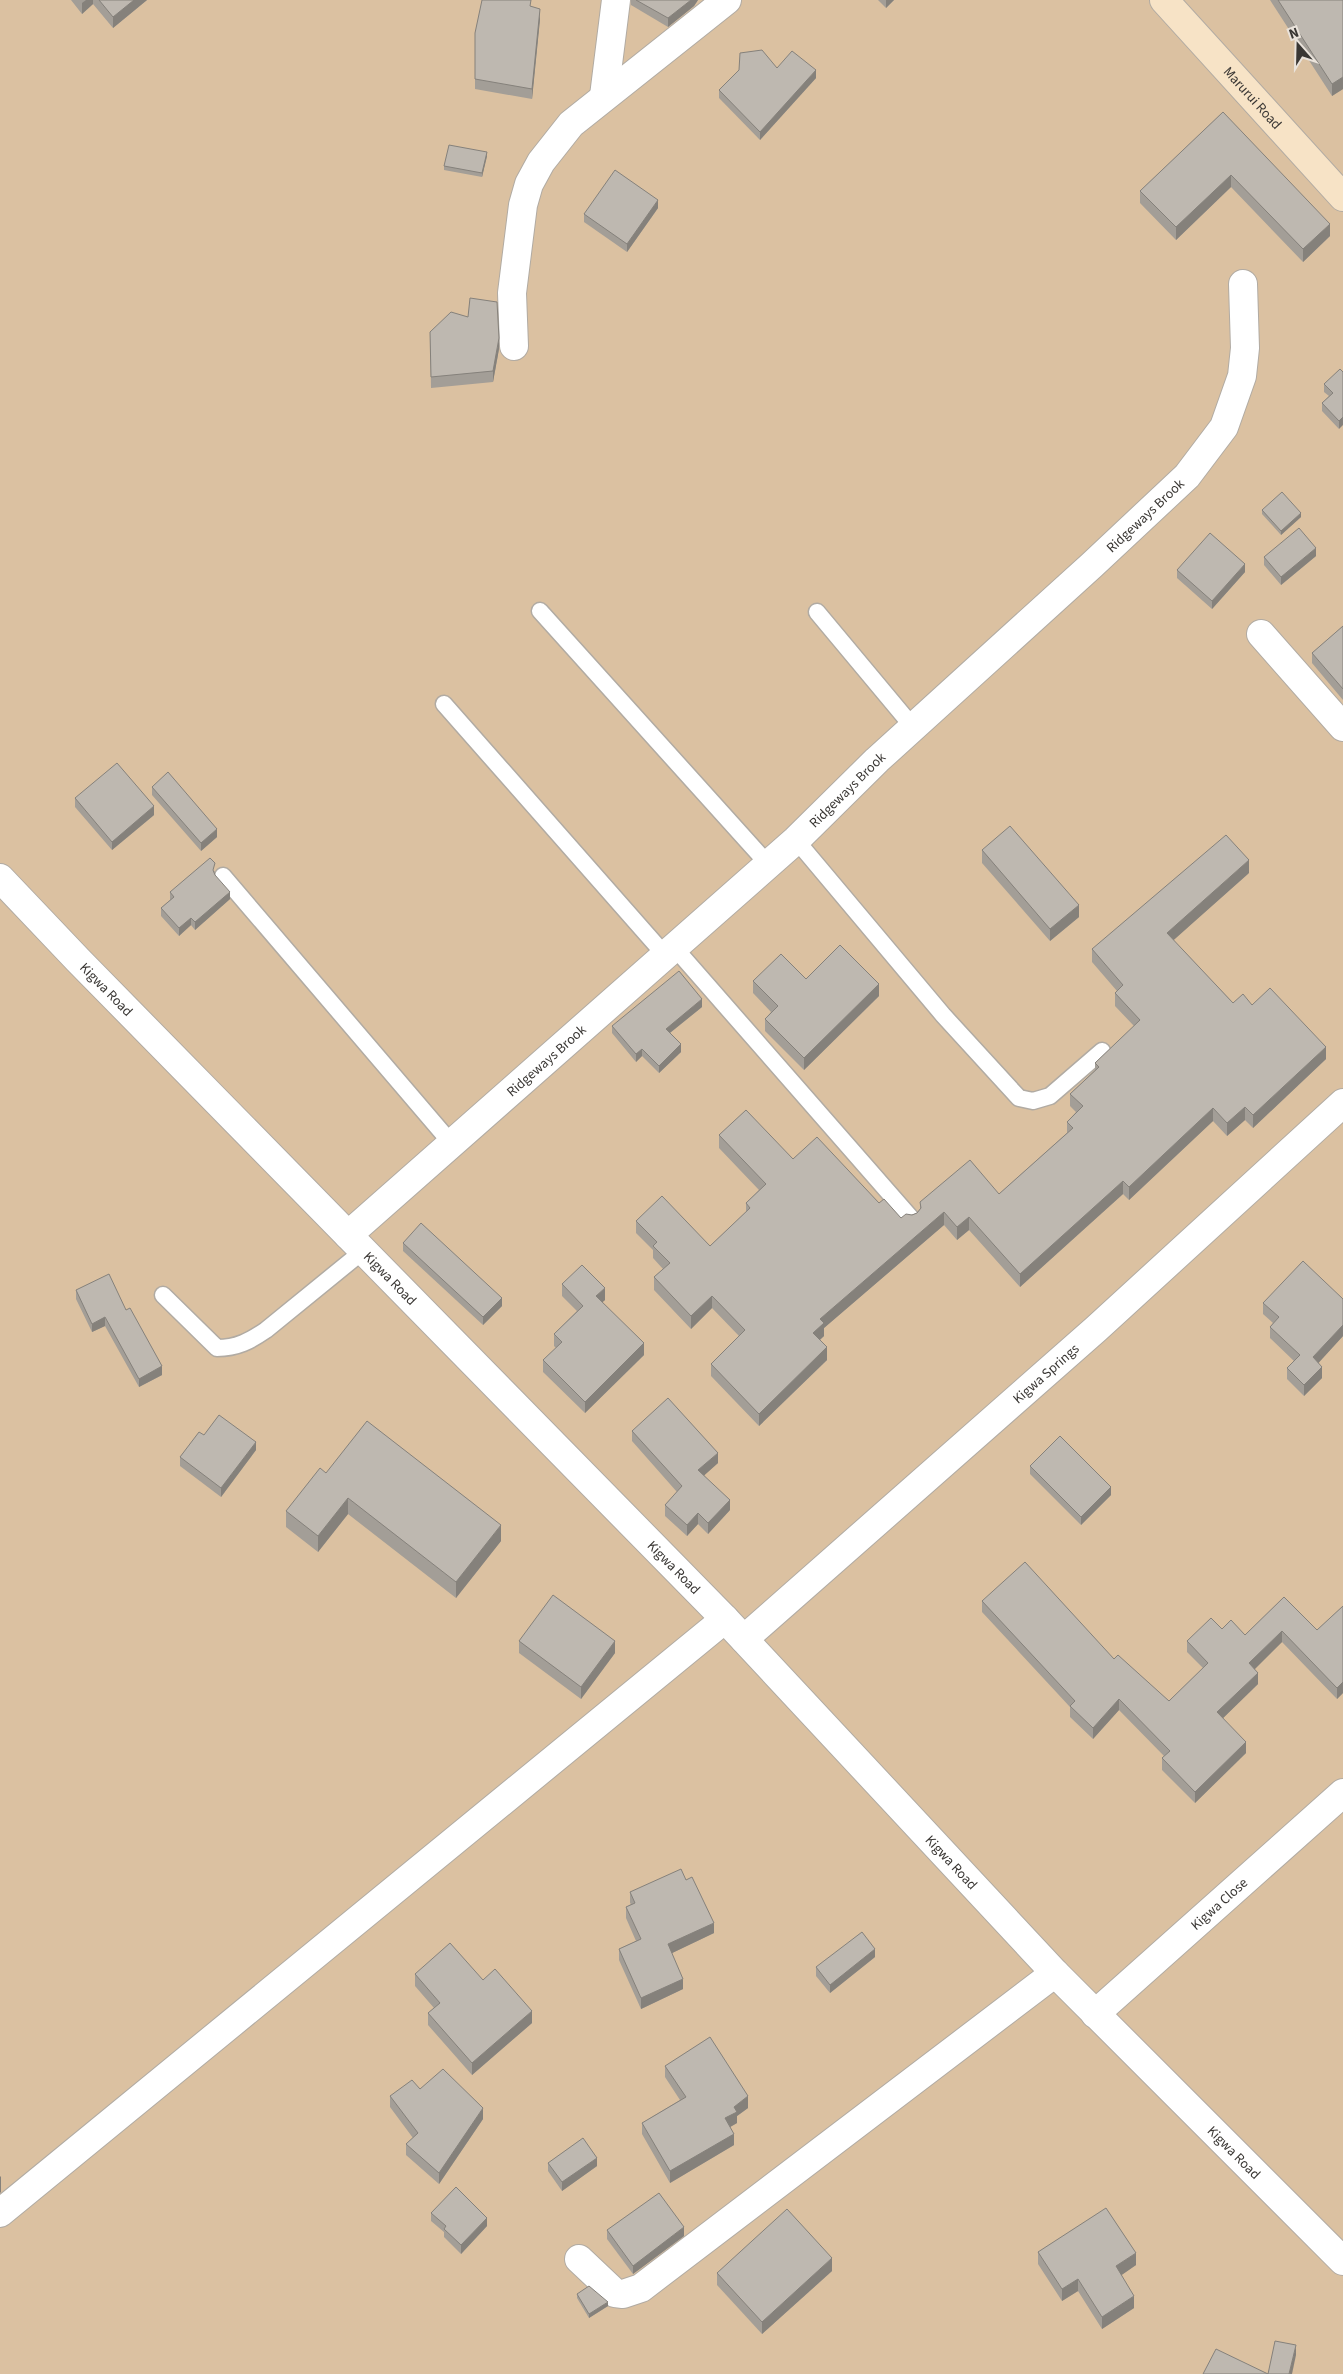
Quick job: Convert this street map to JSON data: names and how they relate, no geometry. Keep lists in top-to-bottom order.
{
  "streets": {
    "street": [
      "Marurui Road",
      "Ridgeways Brook",
      "Kigwa Road",
      "Kigwa Springs",
      "Kigwa Close"
    ]
  },
  "crossings": [
    ["Ridgeways Brook", "Kigwa Road"],
    ["Kigwa Road", "Kigwa Springs"],
    ["Kigwa Road", "Kigwa Close"]
  ],
  "north": "top"
}
